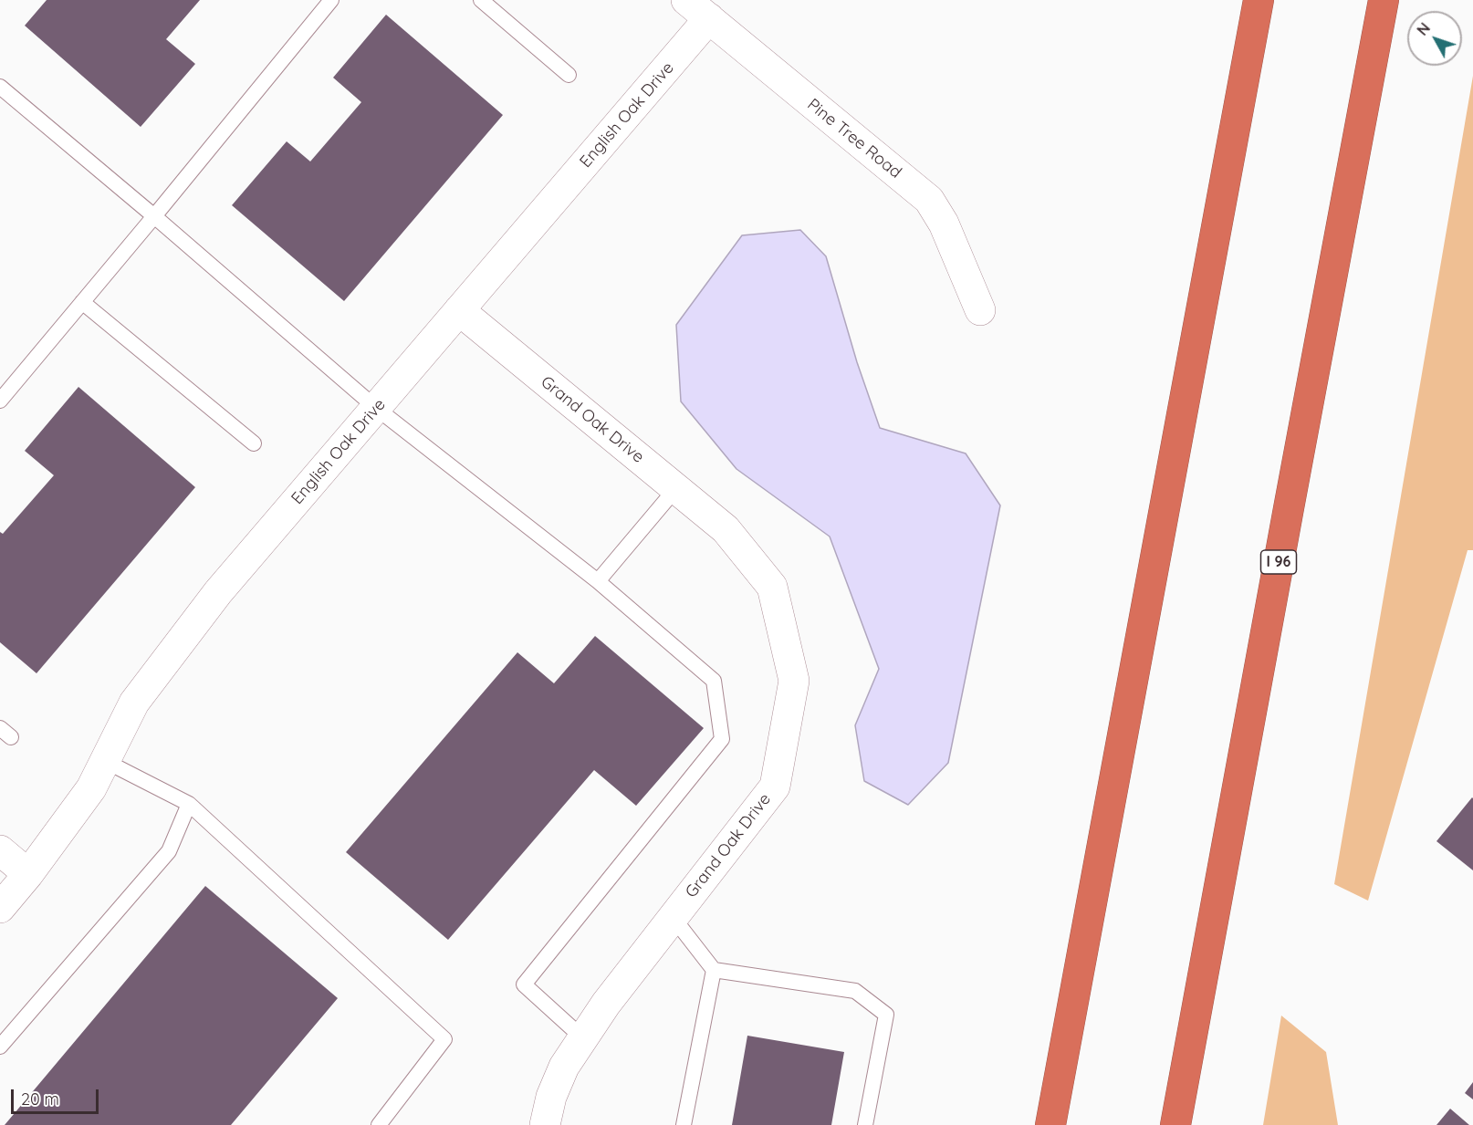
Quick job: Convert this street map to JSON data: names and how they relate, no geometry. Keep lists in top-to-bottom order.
{
  "streets": {
    "highway": ["I 96"],
    "street": ["English Oak Drive", "Pine Tree Road", "Grand Oak Drive"]
  },
  "crossings": [
    ["English Oak Drive", "Pine Tree Road"],
    ["English Oak Drive", "Grand Oak Drive"]
  ],
  "scale_bar": "20 m",
  "north": "top left"
}
